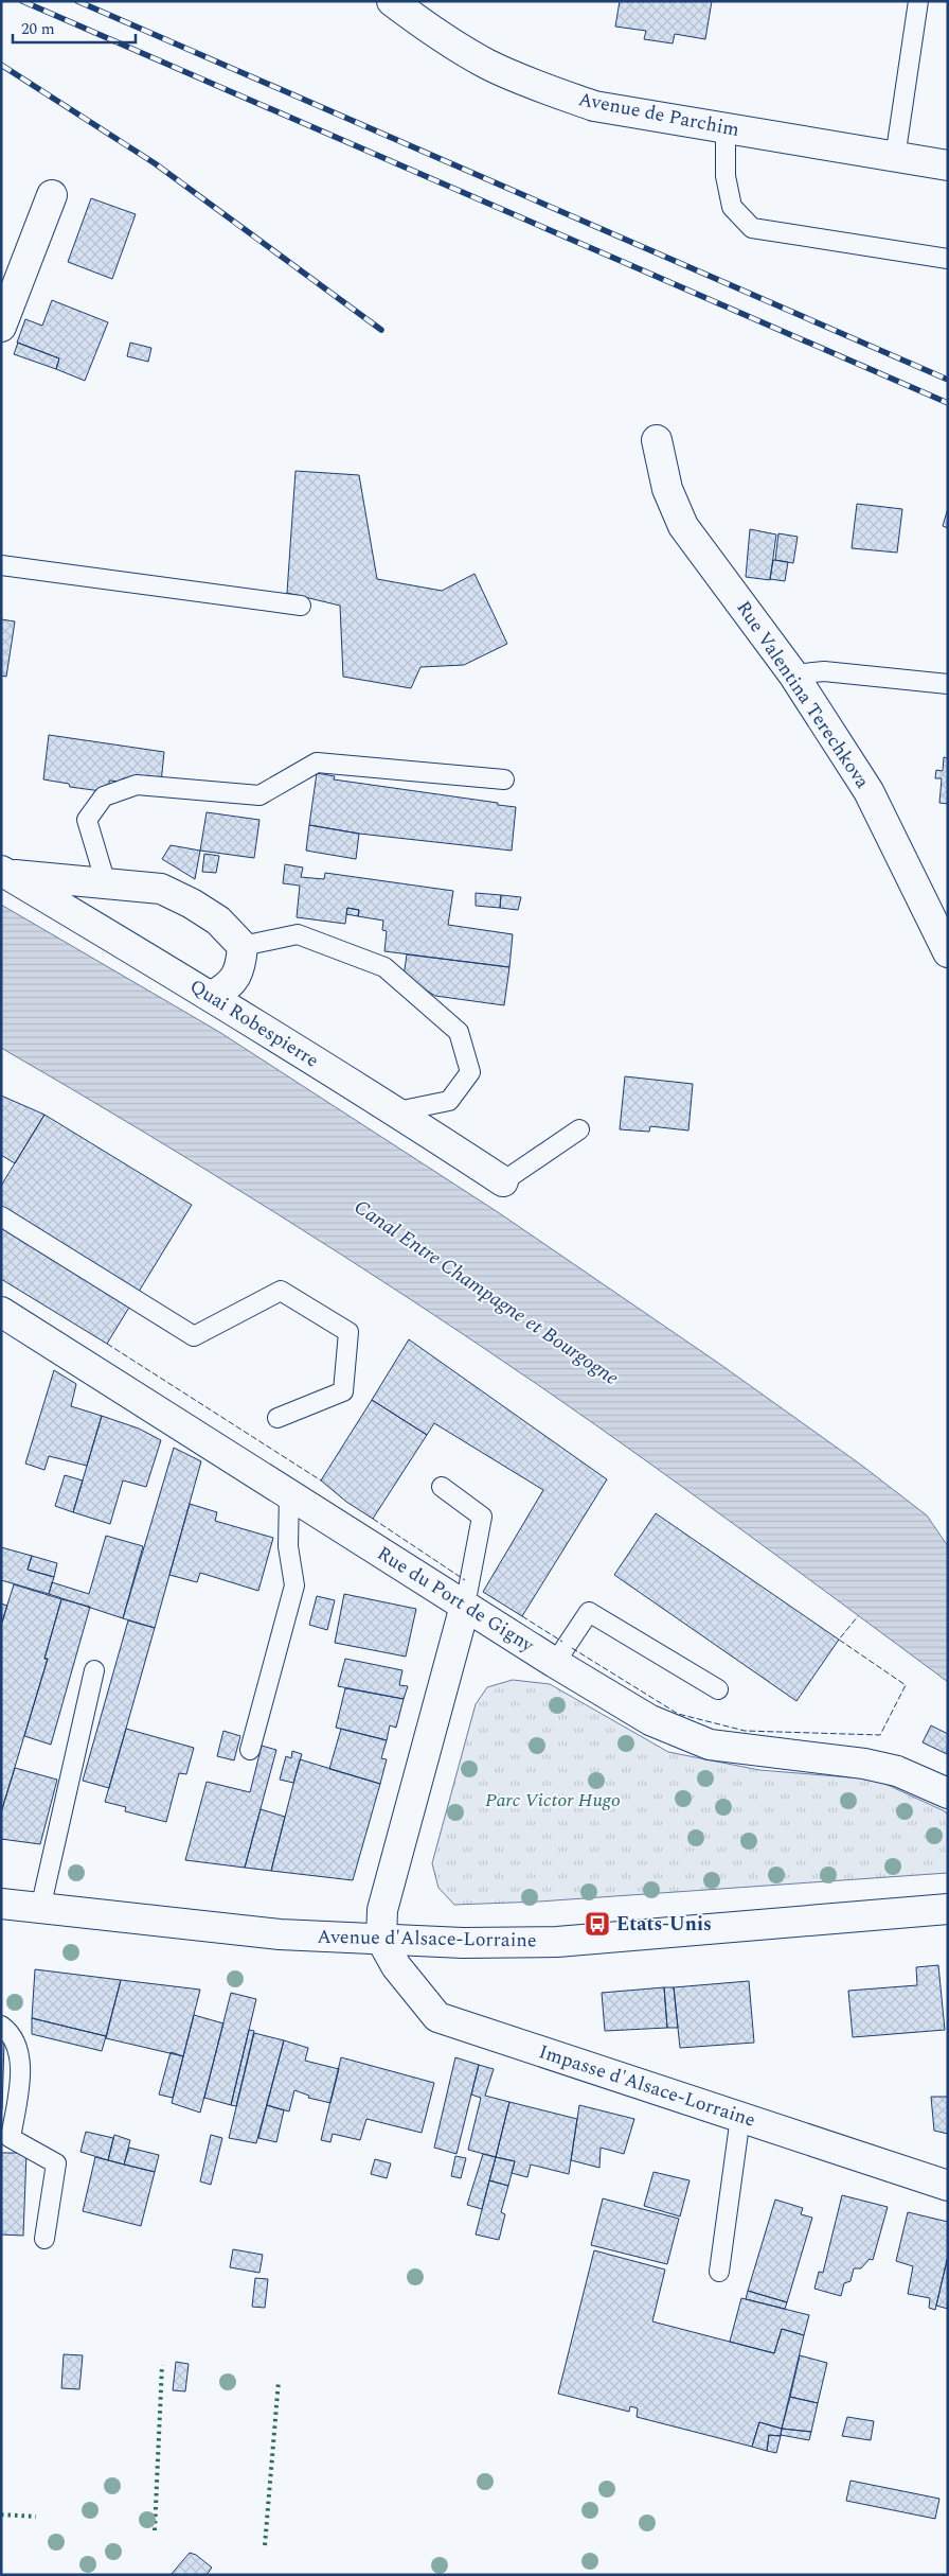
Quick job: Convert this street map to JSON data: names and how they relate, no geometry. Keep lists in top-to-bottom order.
{
  "streets": {
    "street": [
      "Avenue de Parchim",
      "Rue Valentina Terechkova",
      "Quai Robespierre",
      "Rue du Port de Gigny",
      "Avenue d'Alsace-Lorraine",
      "Impasse d'Alsace-Lorraine"
    ]
  },
  "crossings": [
    ["Avenue d'Alsace-Lorraine", "Impasse d'Alsace-Lorraine"]
  ],
  "water": ["Canal Entre Champagne et Bourgogne"],
  "parks": ["Parc Victor Hugo"],
  "places": {
    "bus stop": ["Etats-Unis"]
  },
  "scale_bar": "20 m"
}
